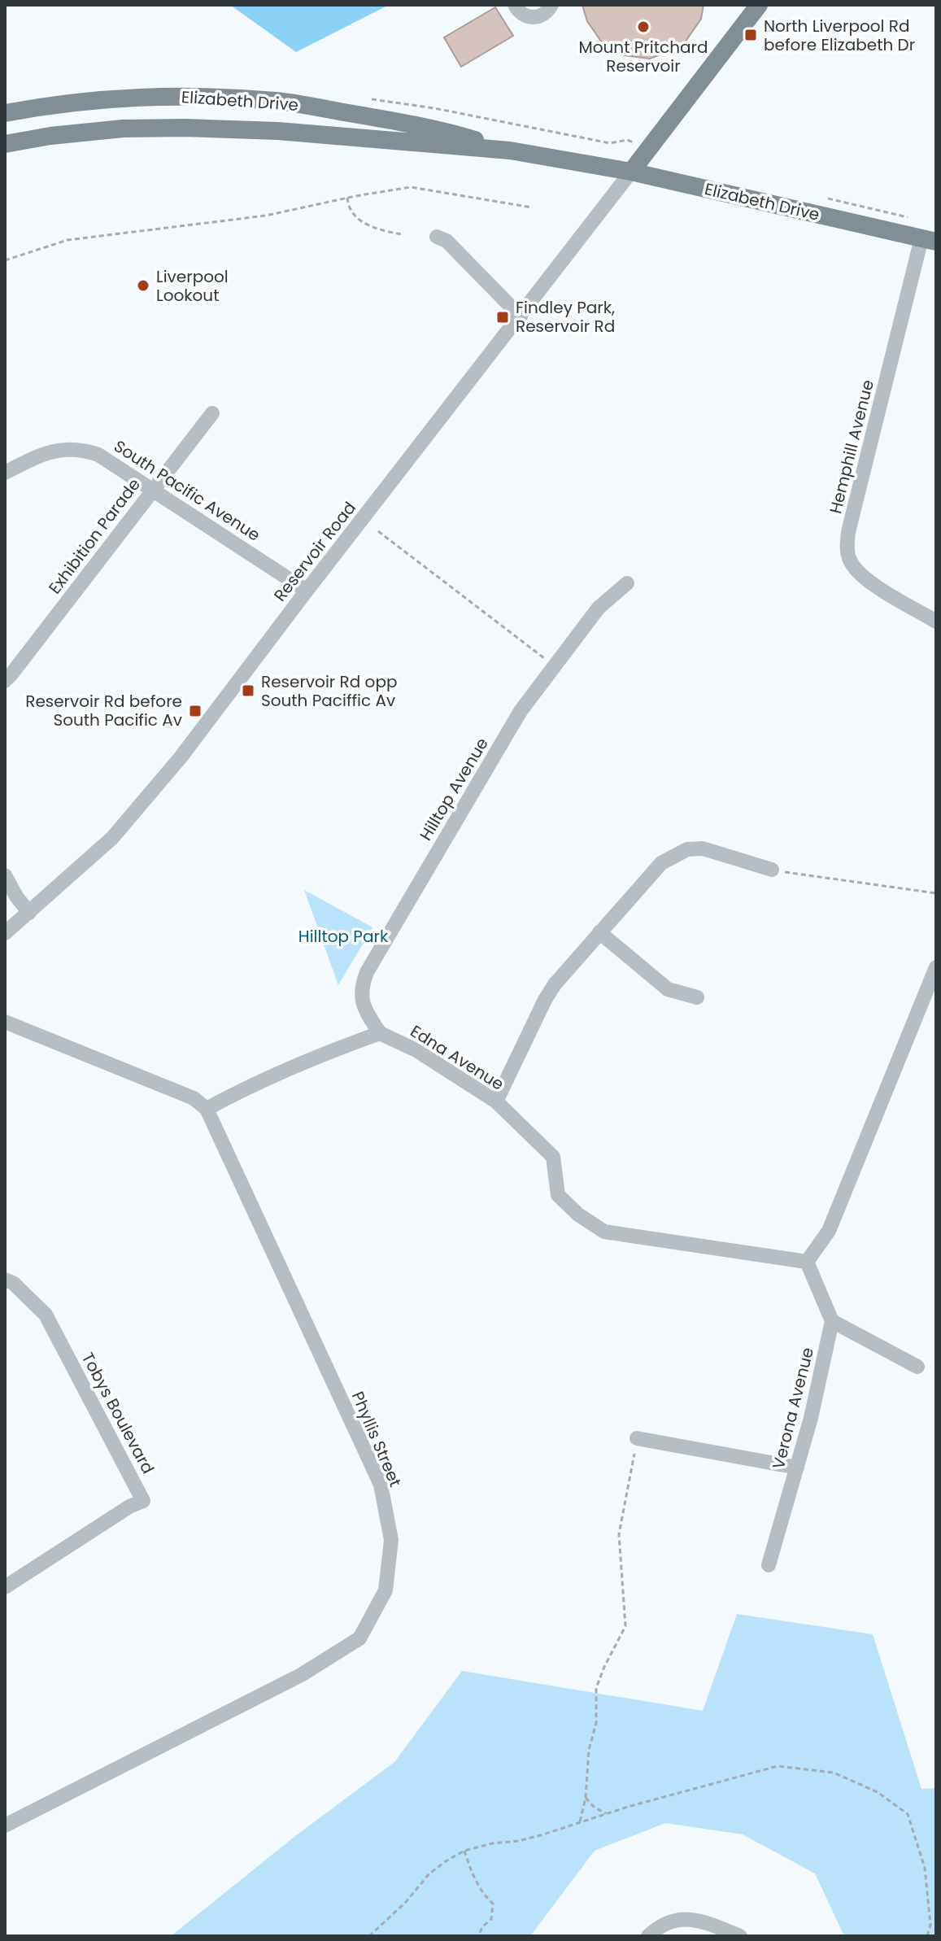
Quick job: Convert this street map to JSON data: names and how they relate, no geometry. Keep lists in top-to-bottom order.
{
  "streets": {
    "main road": ["Elizabeth Drive"],
    "street": [
      "Hemphill Avenue",
      "South Pacific Avenue",
      "Exhibition Parade",
      "Reservoir Road",
      "Hilltop Avenue",
      "Edna Avenue",
      "Verona Avenue",
      "Tobys Boulevard",
      "Phyllis Street"
    ]
  },
  "crossings": [
    ["Elizabeth Drive", "Hemphill Avenue"],
    ["Elizabeth Drive", "Reservoir Road"],
    ["South Pacific Avenue", "Exhibition Parade"],
    ["South Pacific Avenue", "Reservoir Road"],
    ["Hilltop Avenue", "Edna Avenue"]
  ],
  "parks": ["Hilltop Park"],
  "places": {
    "other": ["Mount Pritchard Reservoir", "Liverpool Lookout"],
    "transit": [
      "North Liverpool Rd before Elizabeth Dr",
      "Findley Park, Reservoir Rd",
      "Reservoir Rd opp South Paciffic Av",
      "Reservoir Rd before South Pacific Av"
    ]
  }
}
